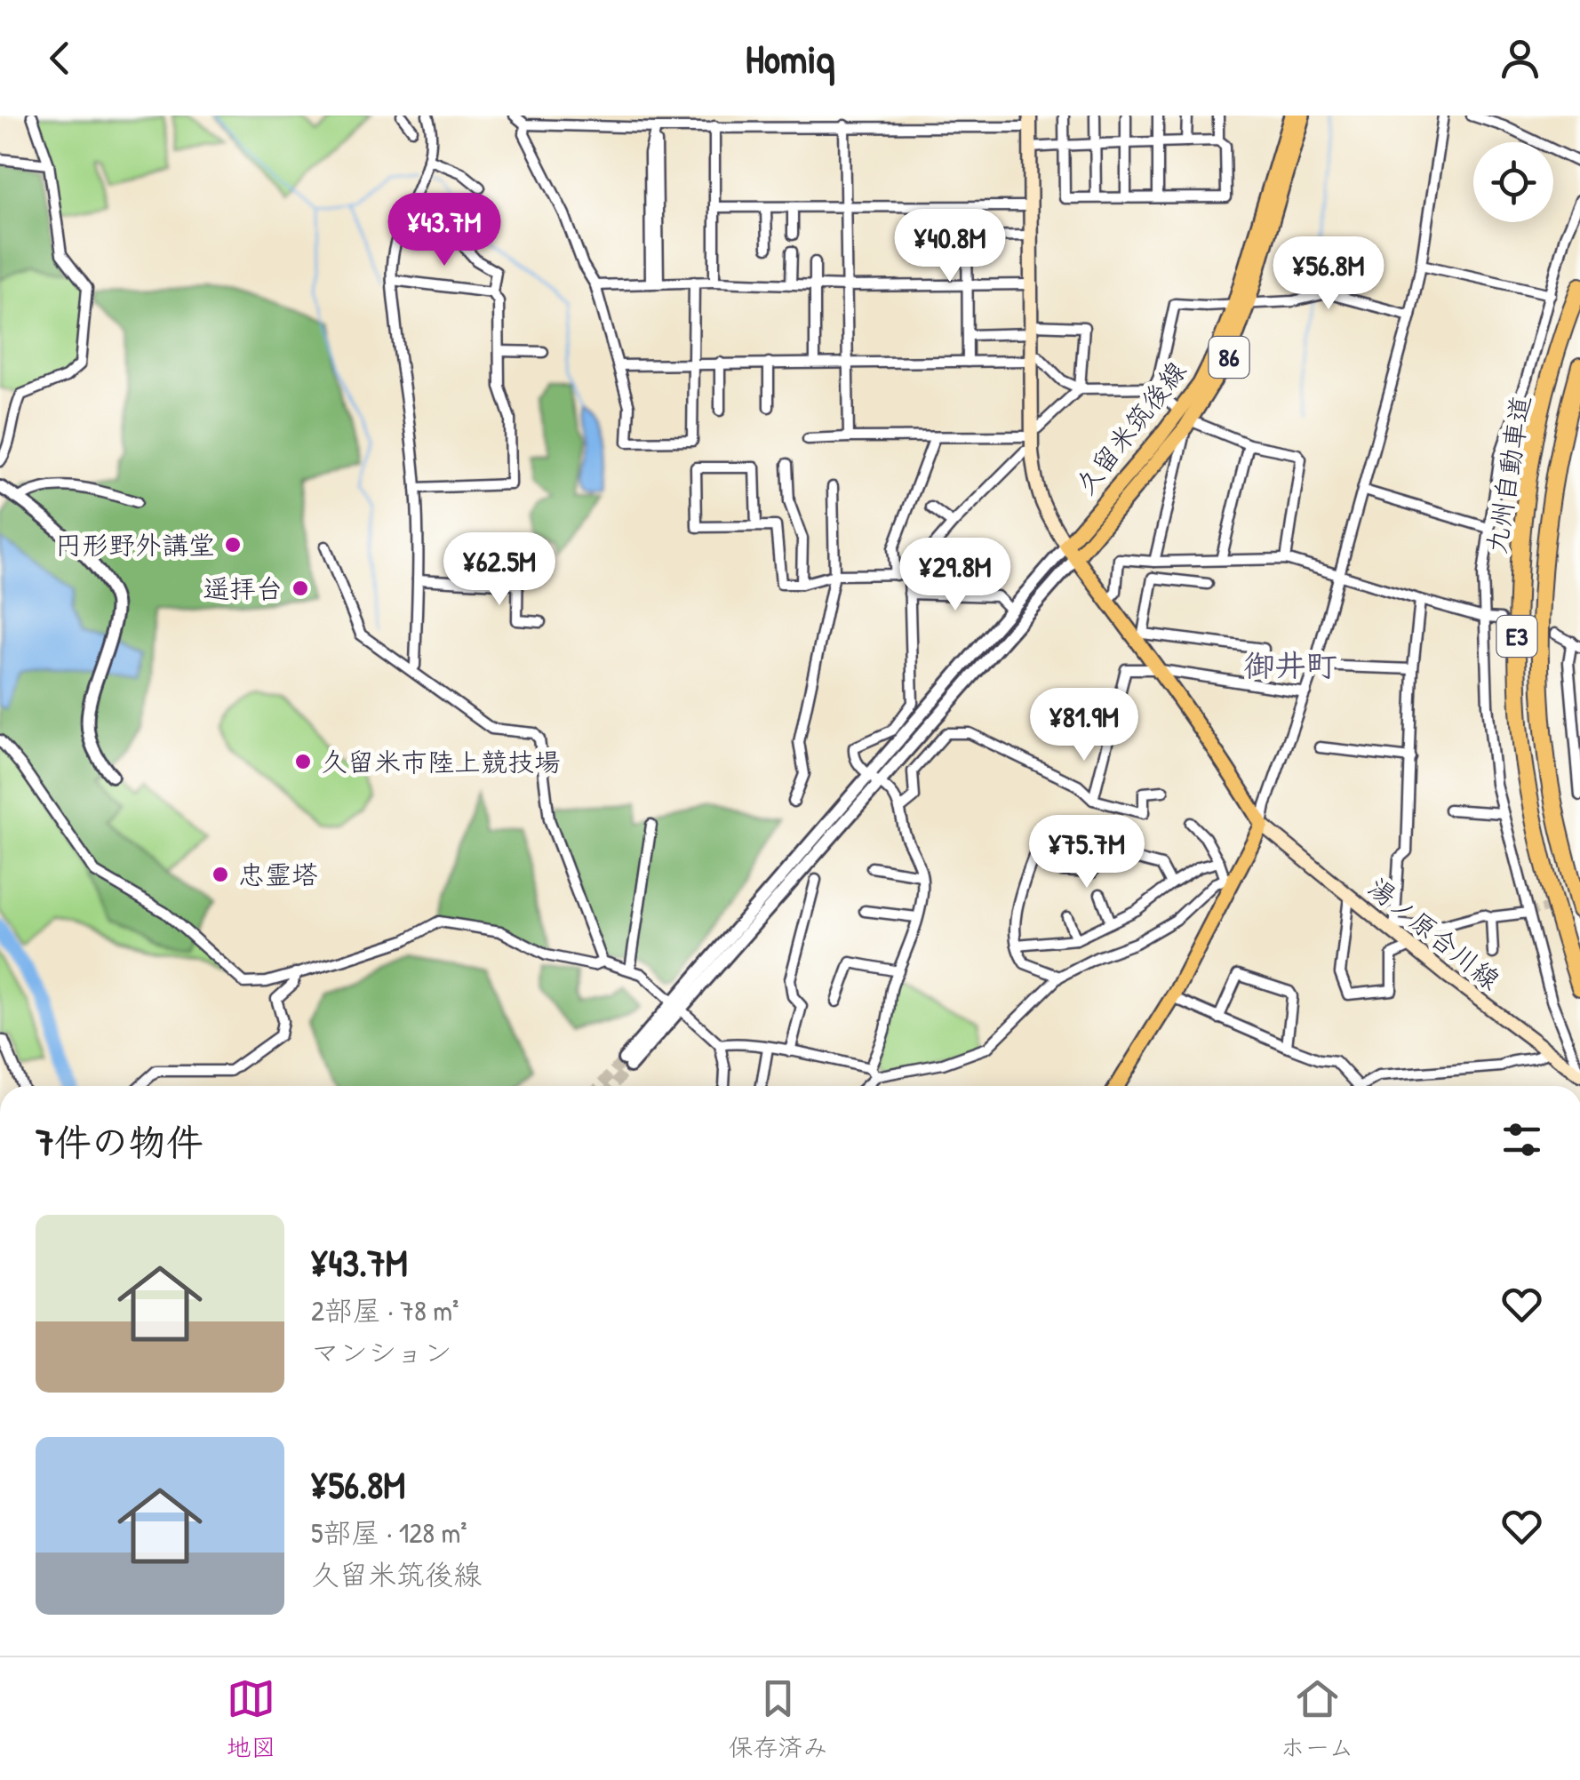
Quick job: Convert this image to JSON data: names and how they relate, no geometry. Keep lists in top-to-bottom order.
{
  "streets": {
    "highway": ["九州自動車道", "E3"],
    "main road": ["86", "久留米筑後線", "湯ノ原合川線"]
  },
  "districts": ["御井町"],
  "places": [
    "円形野外講堂",
    "遥拝台",
    "久留米市陸上競技場",
    "忠霊塔"
  ],
  "page": {
    "header": "Homiq",
    "price": [
      "¥43.7M",
      "¥40.8M",
      "¥56.8M",
      "¥62.5M",
      "¥29.8M",
      "¥81.9M",
      "¥75.7M"
    ],
    "heading": "7件の物件",
    "list": [
      {
        "name": "¥43.7M",
        "note": "2部屋 · 78 m² · マンション"
      },
      {
        "name": "¥56.8M",
        "note": "5部屋 · 128 m² · 久留米筑後線"
      }
    ],
    "tabs": ["地図", "保存済み", "ホーム"]
  }
}
